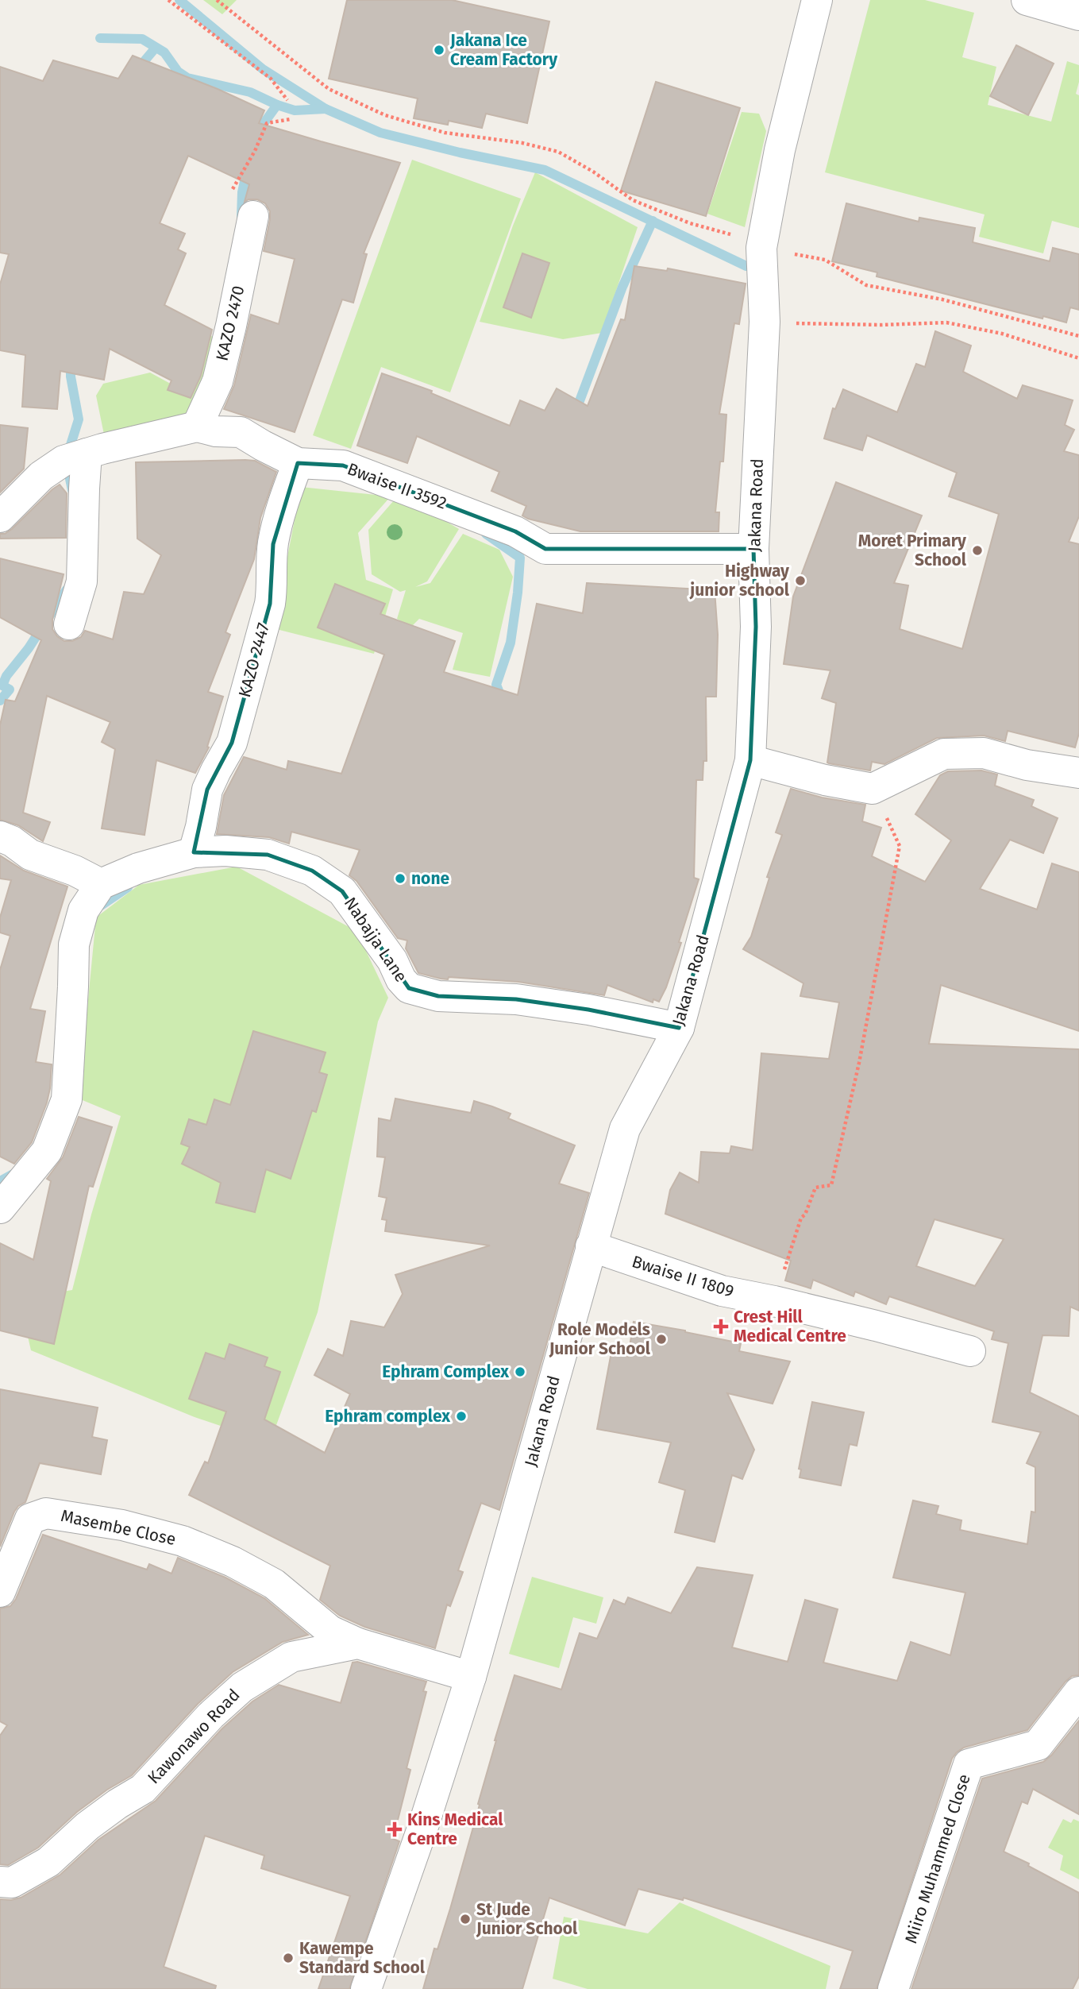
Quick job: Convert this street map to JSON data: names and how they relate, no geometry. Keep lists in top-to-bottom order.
{
  "streets": {
    "street": [
      "KAZO 2470",
      "Bwaise II 3592",
      "Jakana Road",
      "KAZO 2447",
      "Nabajja Lane",
      "Bwaise II 1809",
      "Masembe Close",
      "Kawonawo Road",
      "Miiro Muhammed Close"
    ]
  },
  "crossings": [
    ["KAZO 2470", "Bwaise II 3592"],
    ["Bwaise II 3592", "Jakana Road"],
    ["Bwaise II 3592", "KAZO 2447"],
    ["Jakana Road", "Nabajja Lane"],
    ["Jakana Road", "Bwaise II 1809"],
    ["Jakana Road", "Kawonawo Road"],
    ["KAZO 2447", "Nabajja Lane"],
    ["Masembe Close", "Kawonawo Road"]
  ],
  "places": {
    "other": [
      "Jakana Ice Cream Factory",
      "Moret Primary School",
      "Highway junior school",
      "none",
      "Role Models Junior School",
      "Ephram Complex",
      "Ephram complex",
      "St Jude Junior School",
      "Kawempe Standard School"
    ],
    "health": ["Crest Hill Medical Centre", "Kins Medical Centre"]
  }
}
